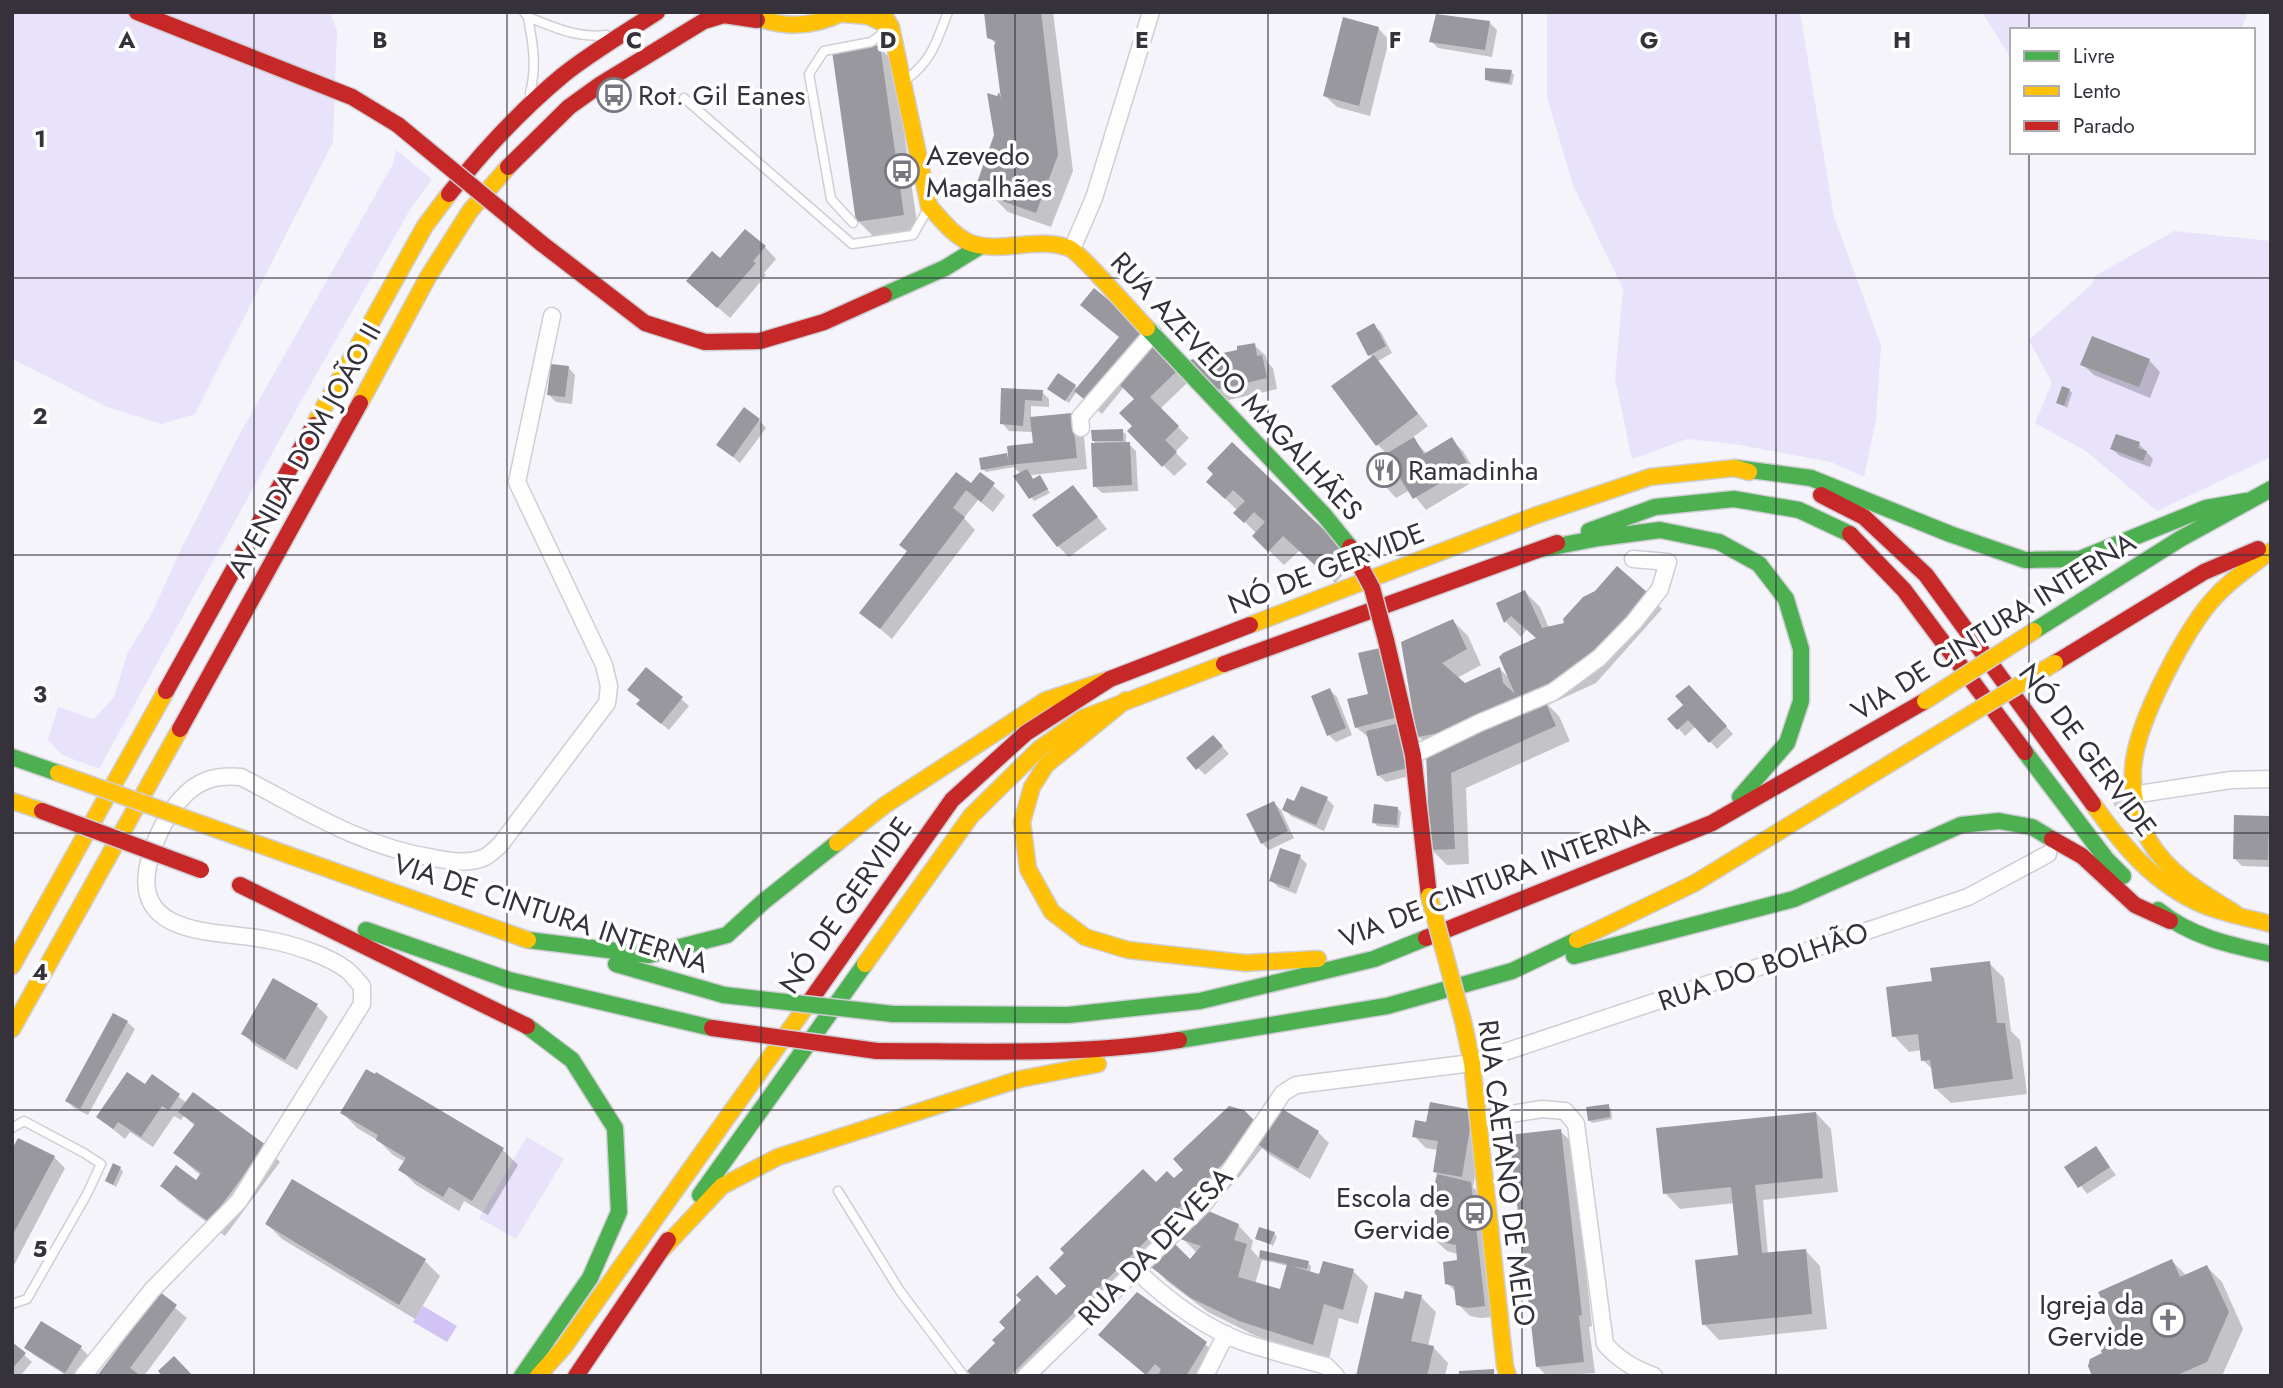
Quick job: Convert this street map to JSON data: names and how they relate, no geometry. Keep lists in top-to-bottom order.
{
  "streets": {
    "main road": [
      "RUA AZEVEDO MAGALHÃES",
      "AVENIDA DOM JOÃO II",
      "NÓ DE GERVIDE",
      "VIA DE CINTURA INTERNA",
      "RUA CAETANO DE MELO"
    ],
    "street": ["RUA DO BOLHÃO", "RUA DA DEVESA"]
  },
  "crossings": [
    ["RUA AZEVEDO MAGALHÃES", "RUA CAETANO DE MELO"],
    ["RUA DO BOLHÃO", "RUA CAETANO DE MELO"],
    ["RUA DO BOLHÃO", "RUA DA DEVESA"],
    ["RUA CAETANO DE MELO", "RUA DA DEVESA"]
  ],
  "places": {
    "bus stop": ["Rot. Gil Eanes", "Azevedo Magalhães", "Escola de Gervide"],
    "restaurant": ["Ramadinha"],
    "church": ["Igreja da Gervide"]
  },
  "legend": ["Livre", "Lento", "Parado"],
  "grid": {
    "columns": [
      "A",
      "B",
      "C",
      "D",
      "E",
      "F",
      "G",
      "H"
    ],
    "rows": [
      "1",
      "2",
      "3",
      "4",
      "5"
    ]
  }
}
